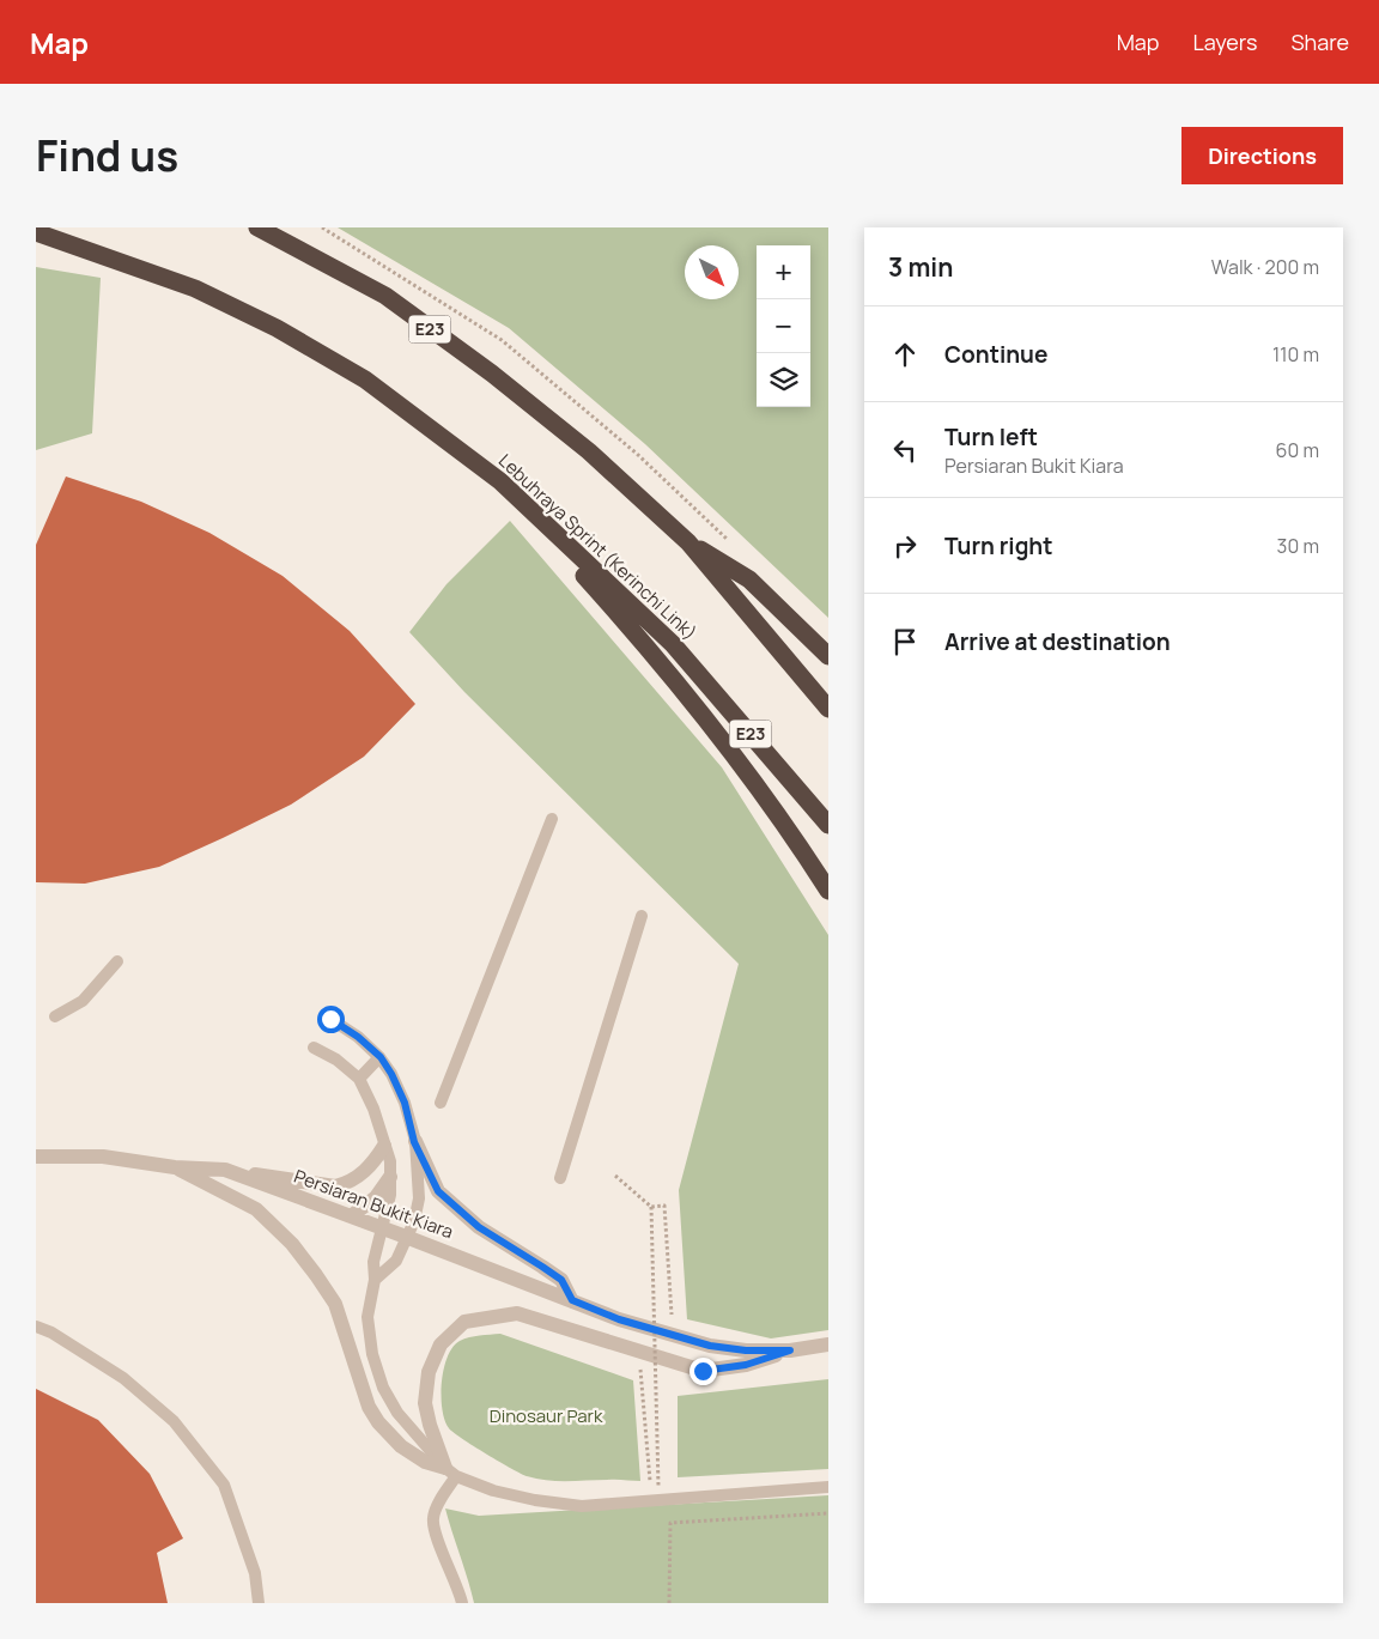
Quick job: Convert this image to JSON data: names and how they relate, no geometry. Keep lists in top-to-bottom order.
{
  "streets": {
    "highway": ["E23", "Lebuhraya Sprint (Kerinchi Link)"],
    "street": ["Persiaran Bukit Kiara"]
  },
  "parks": ["Dinosaur Park"],
  "north": "bottom right",
  "page": {
    "header": "Map",
    "nav": ["Map", "Layers", "Share"],
    "title": "Find us",
    "buttons": "Directions",
    "heading": ["3 min", "Walk · 200 m"],
    "map_buttons": ["+", "−"],
    "list": [
      ["Continue", "110 m"],
      ["Turn left", "Persiaran Bukit Kiara", "60 m"],
      ["Turn right", "30 m"],
      "Arrive at destination"
    ]
  }
}
